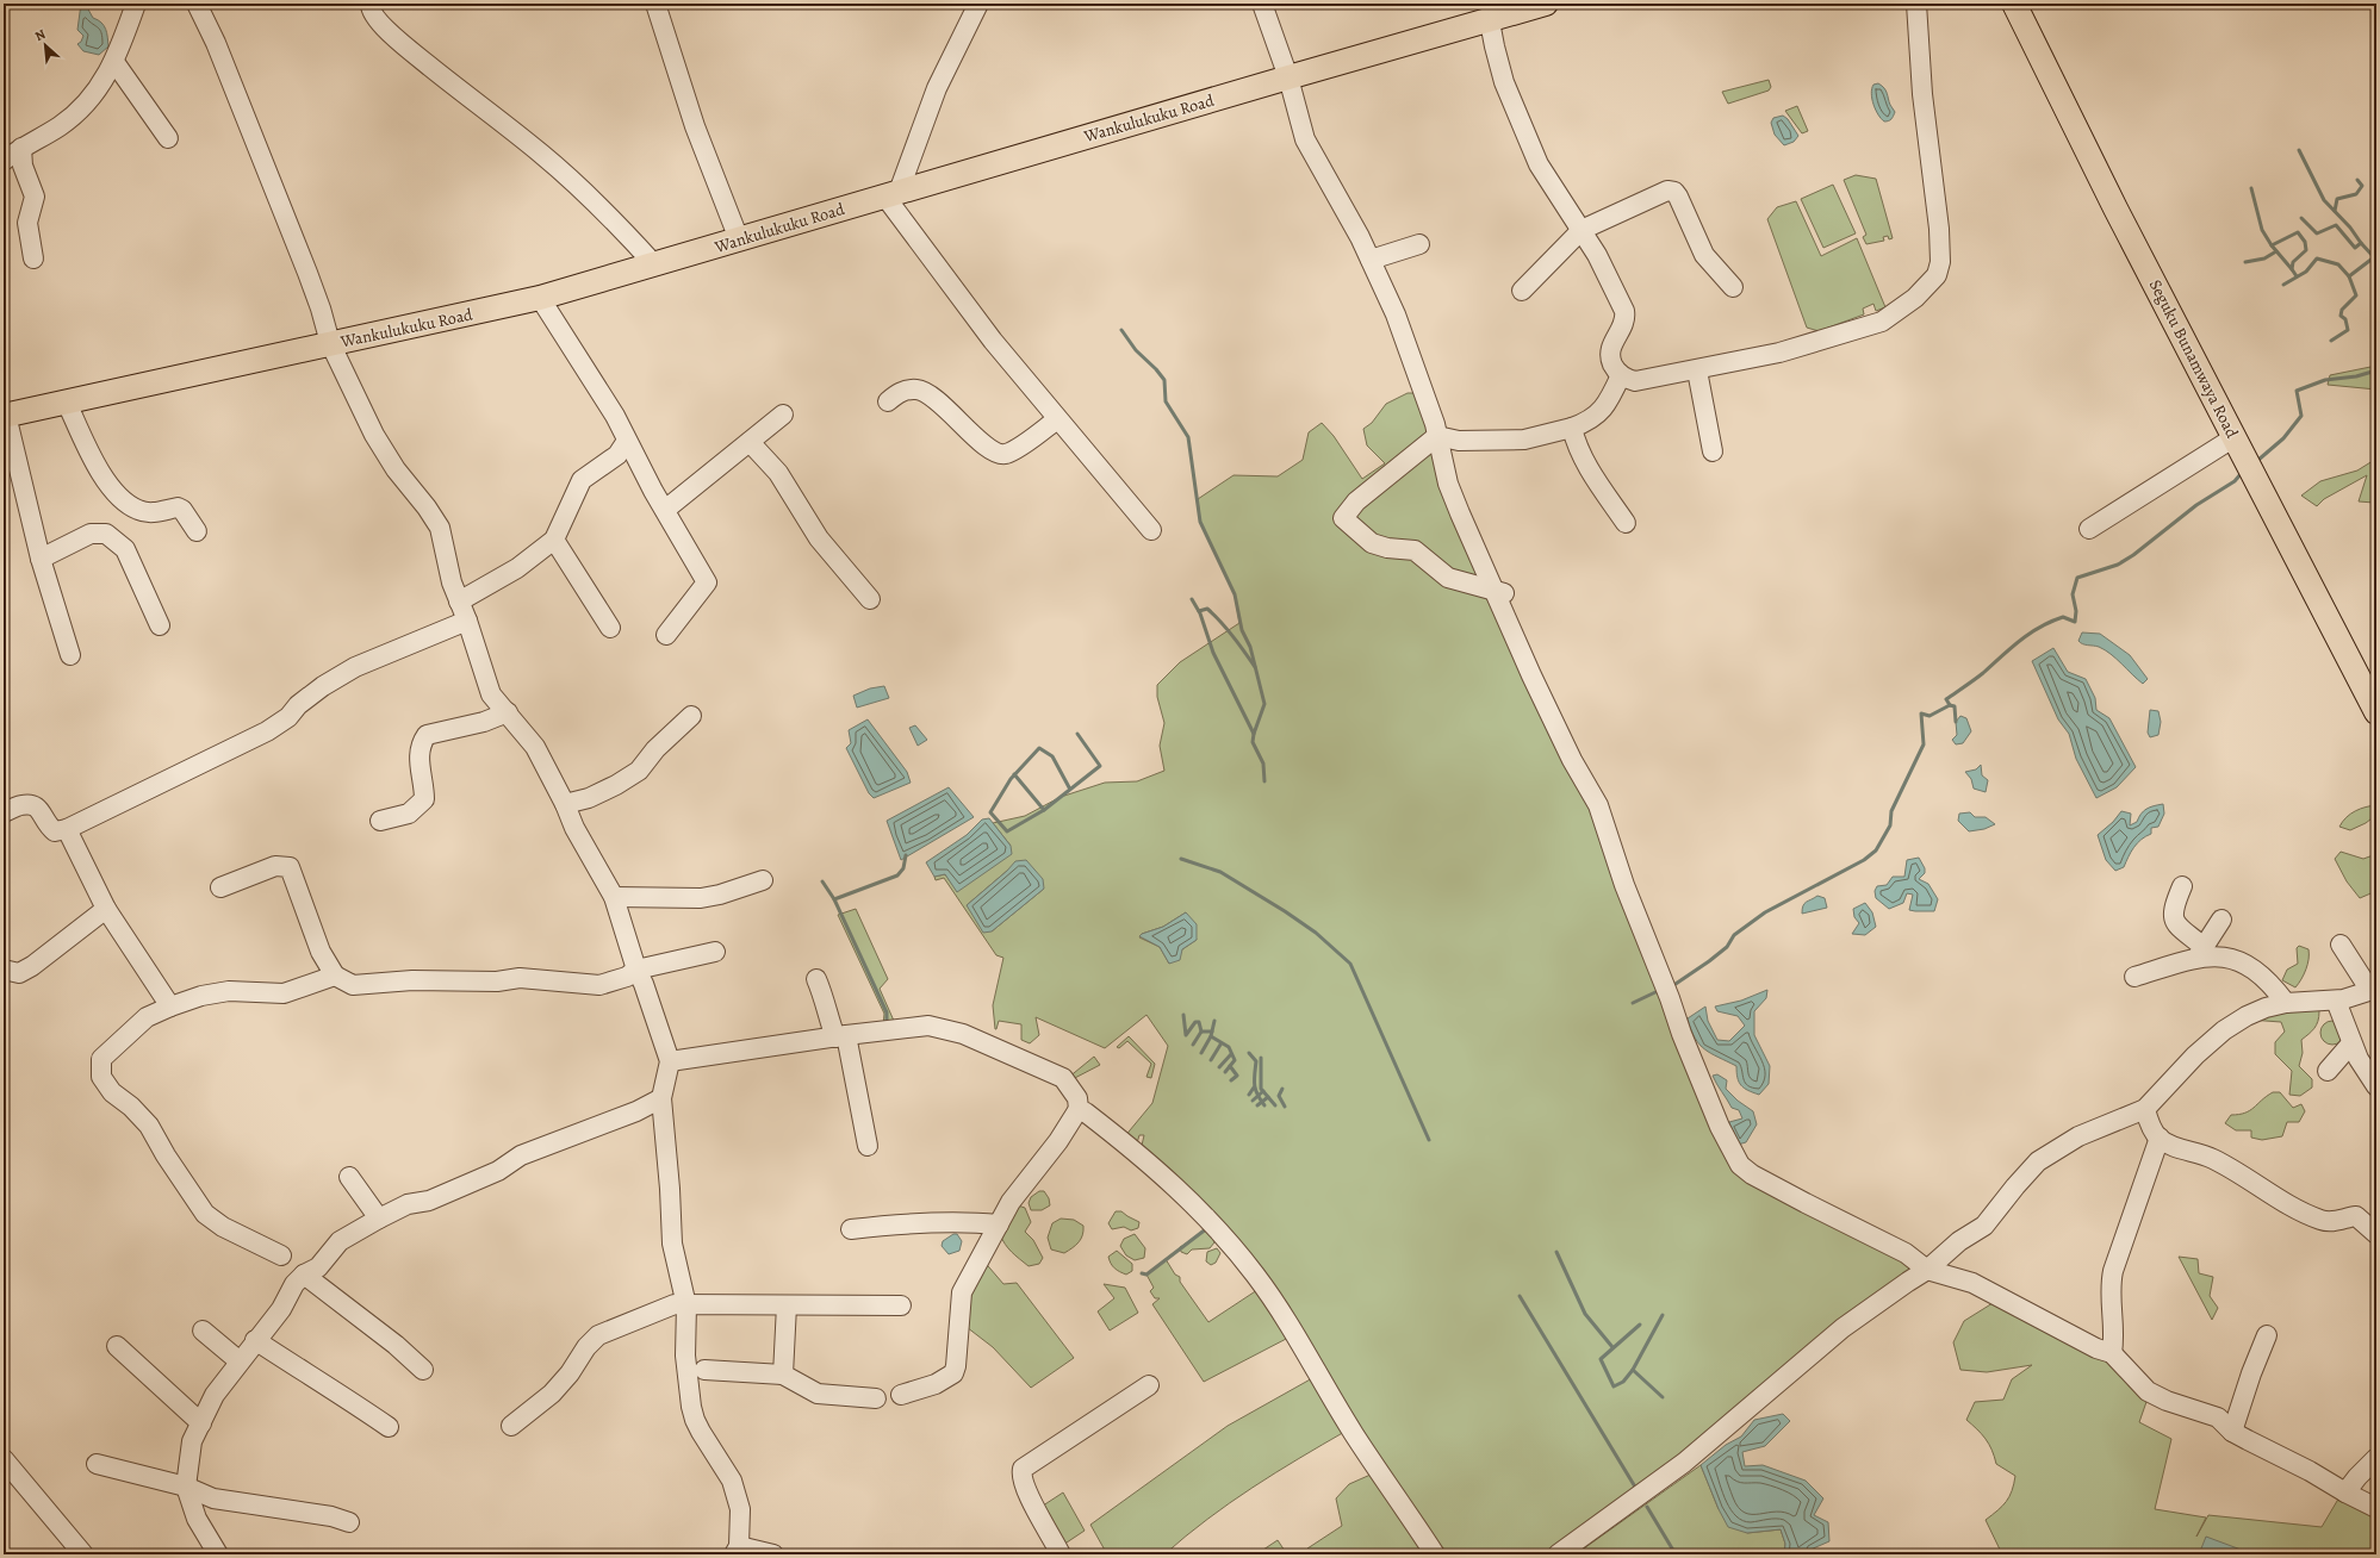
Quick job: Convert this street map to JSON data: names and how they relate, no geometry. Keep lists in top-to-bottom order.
{
  "streets": {
    "main road": ["Wankulukuku Road", "Seguku Bunamwaya Road"]
  },
  "north": "top left"
}
